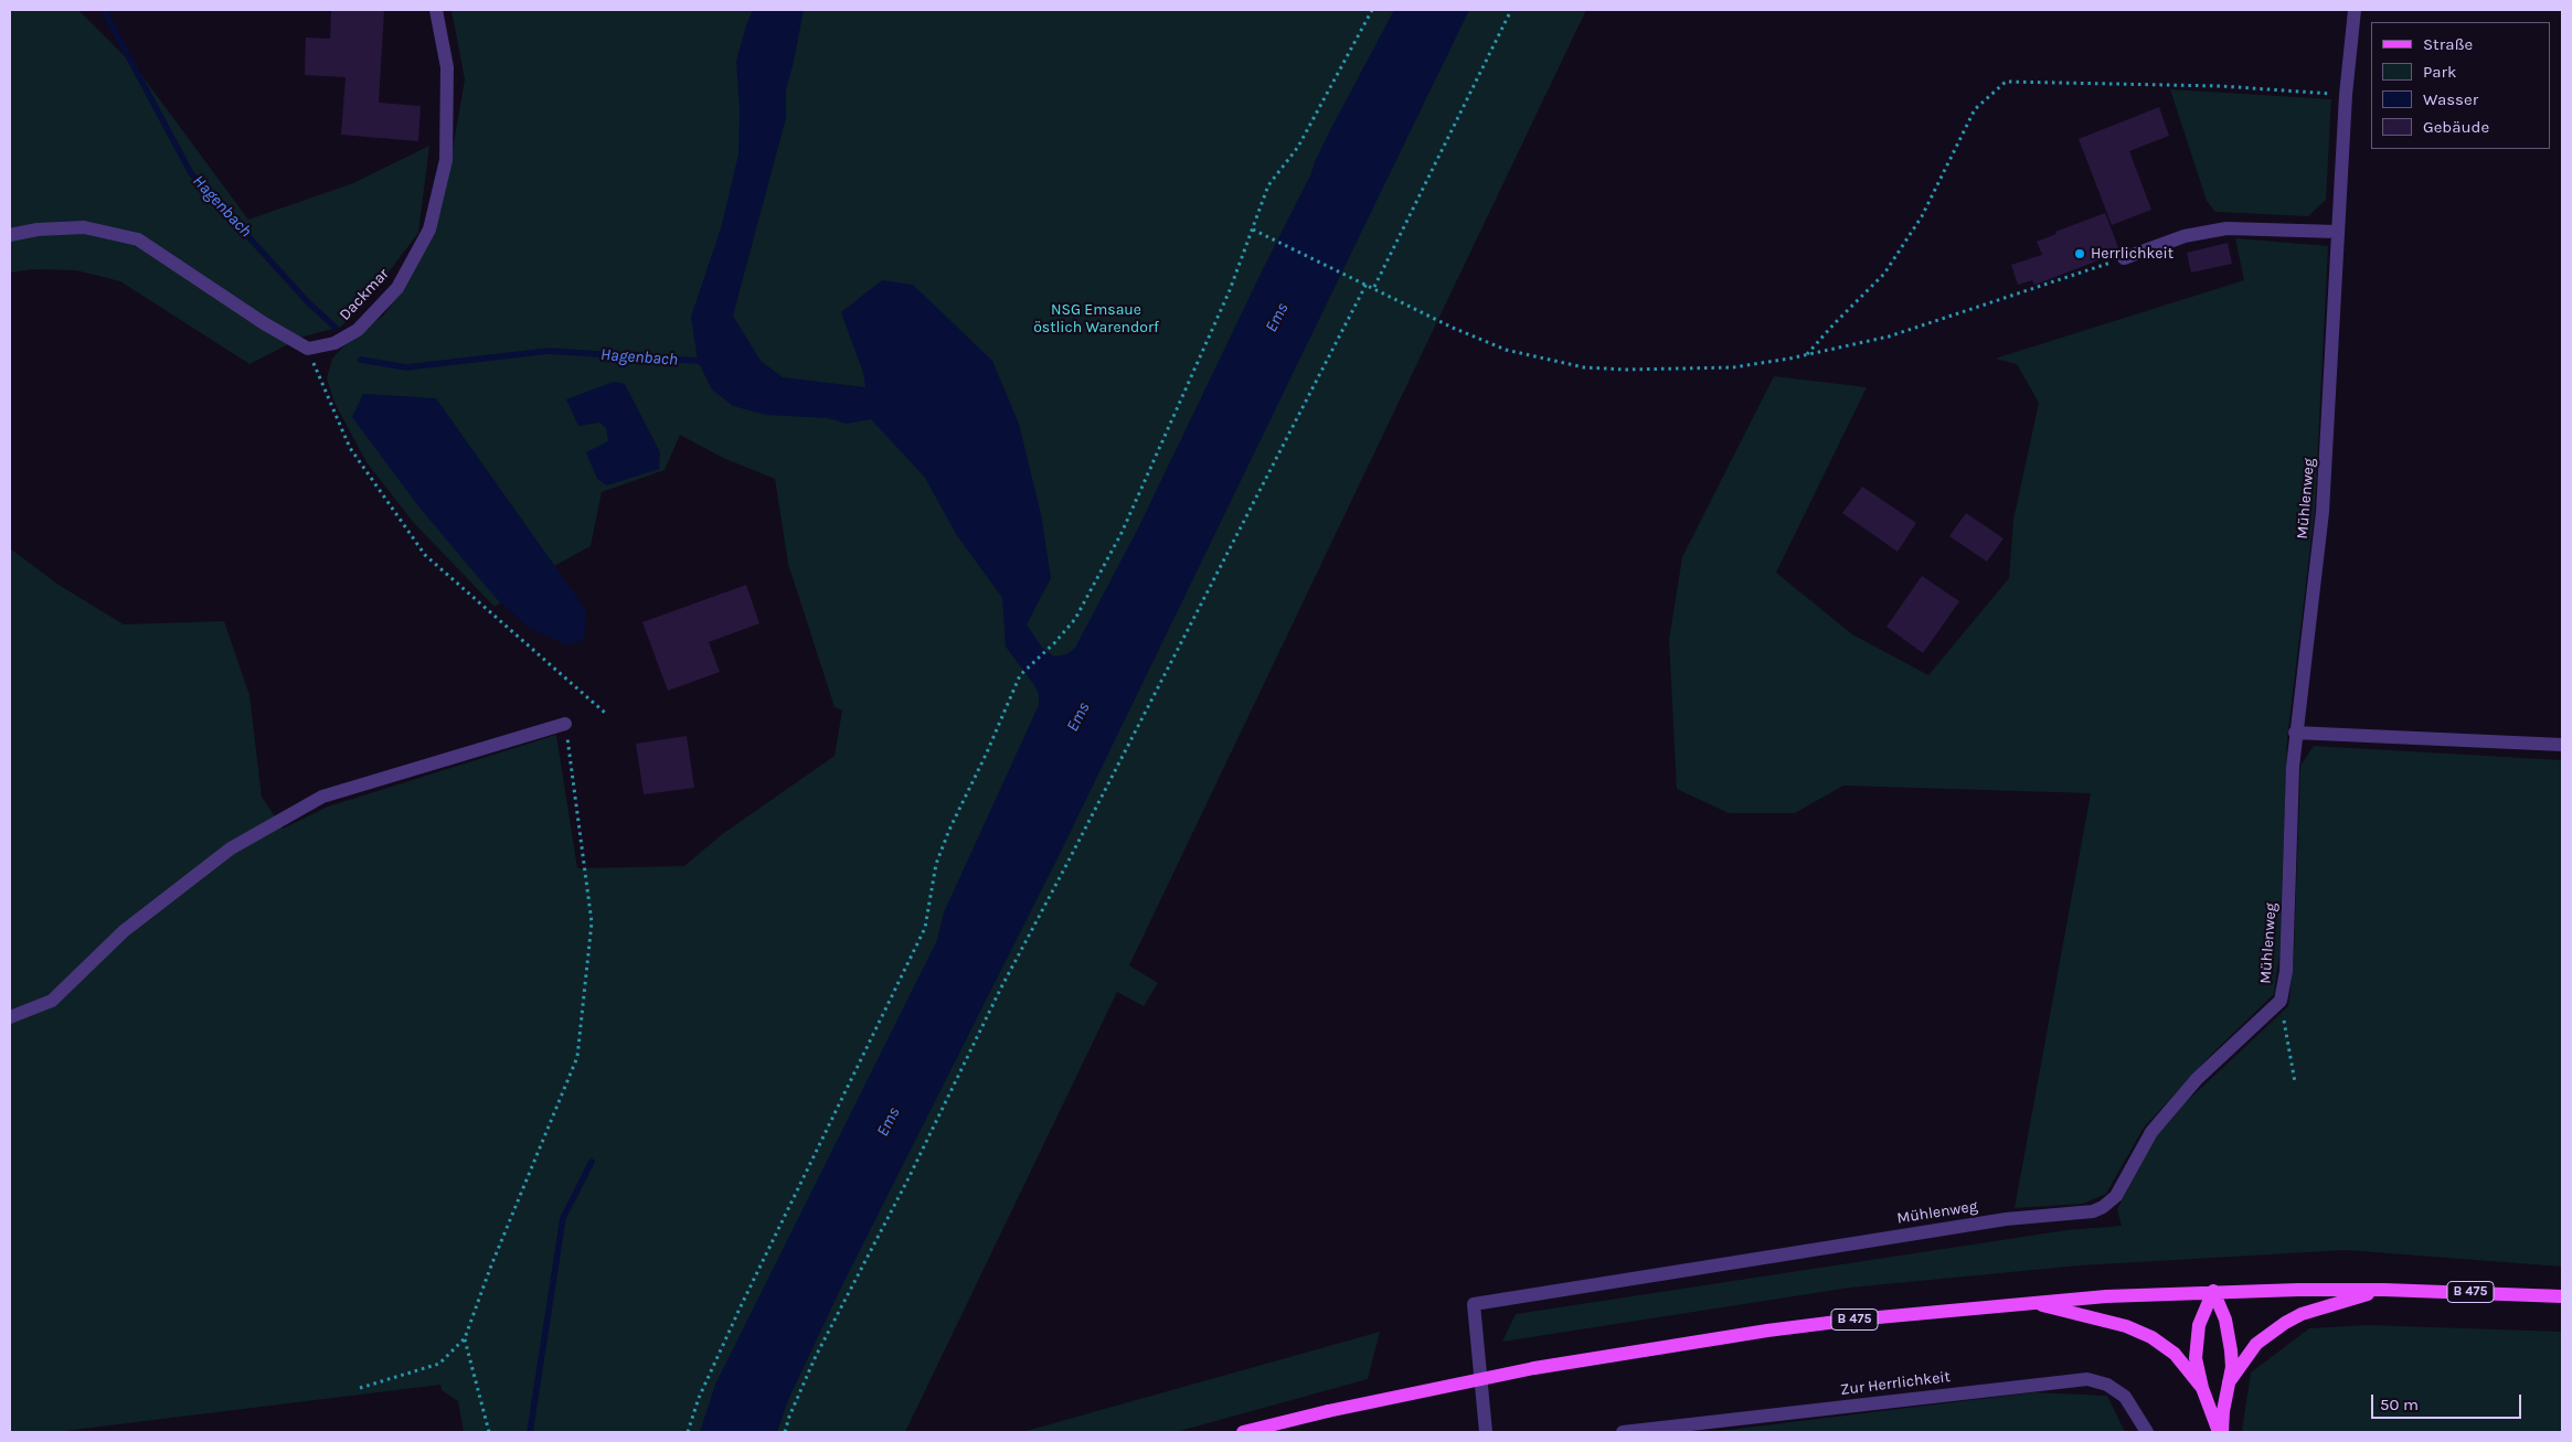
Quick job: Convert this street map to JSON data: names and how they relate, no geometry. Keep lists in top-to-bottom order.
{
  "streets": {
    "main road": ["B 475"],
    "street": ["Dackmar", "Mühlenweg", "Zur Herrlichkeit"]
  },
  "water": ["Hagenbach", "Ems"],
  "parks": ["NSG Emsaue östlich Warendorf"],
  "places": ["Herrlichkeit"],
  "legend": [
    "Straße",
    "Park",
    "Wasser",
    "Gebäude"
  ],
  "scale_bar": "50 m"
}
